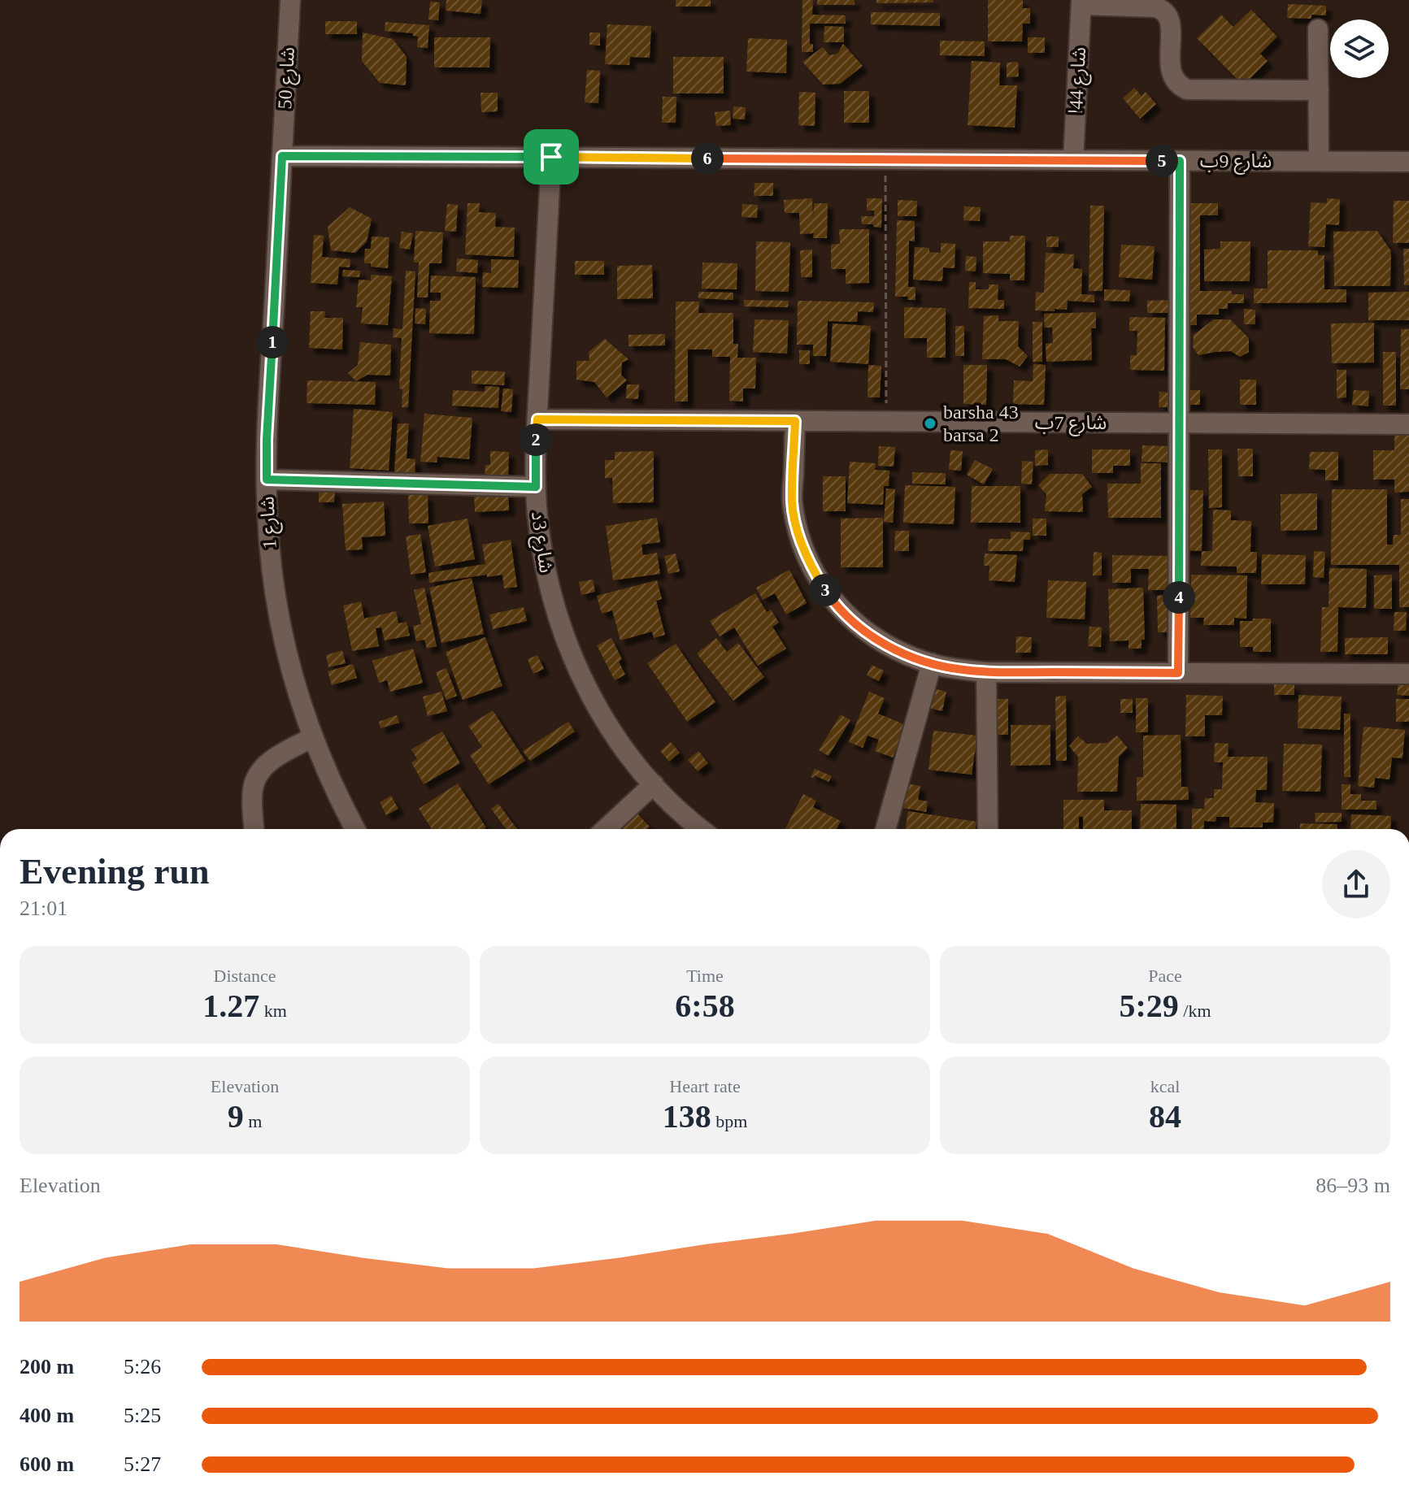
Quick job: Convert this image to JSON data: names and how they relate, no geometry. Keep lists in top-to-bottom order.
{
  "streets": {
    "street": [
      "شارع 50",
      "شارع 44ا",
      "شارع 9ب",
      "شارع 7ب",
      "شارع 1",
      "شارع 3د"
    ]
  },
  "crossings": [
    ["شارع 50", "شارع 9ب"],
    ["شارع 50", "شارع 1"],
    ["شارع 44ا", "شارع 9ب"],
    ["شارع 9ب", "شارع 1"],
    ["شارع 9ب", "شارع 3د"],
    ["شارع 7ب", "شارع 3د"]
  ],
  "places": ["barsha 43 barsa 2"],
  "page": {
    "pins": [
      "6",
      "5",
      "1",
      "2",
      "3",
      "4"
    ],
    "heading": ["Evening run", "21:01"],
    "stats": [
      ["Distance", "1.27 km"],
      ["Time", "6:58"],
      ["Pace", "5:29 /km"],
      ["Elevation", "9 m"],
      ["Heart rate", "138 bpm"],
      ["kcal", "84"]
    ],
    "chart": ["Elevation", "86–93 m"],
    "list": [
      {
        "name": "200 m",
        "note": "5:26"
      },
      {
        "name": "400 m",
        "note": "5:25"
      },
      {
        "name": "600 m",
        "note": "5:27"
      }
    ]
  }
}
